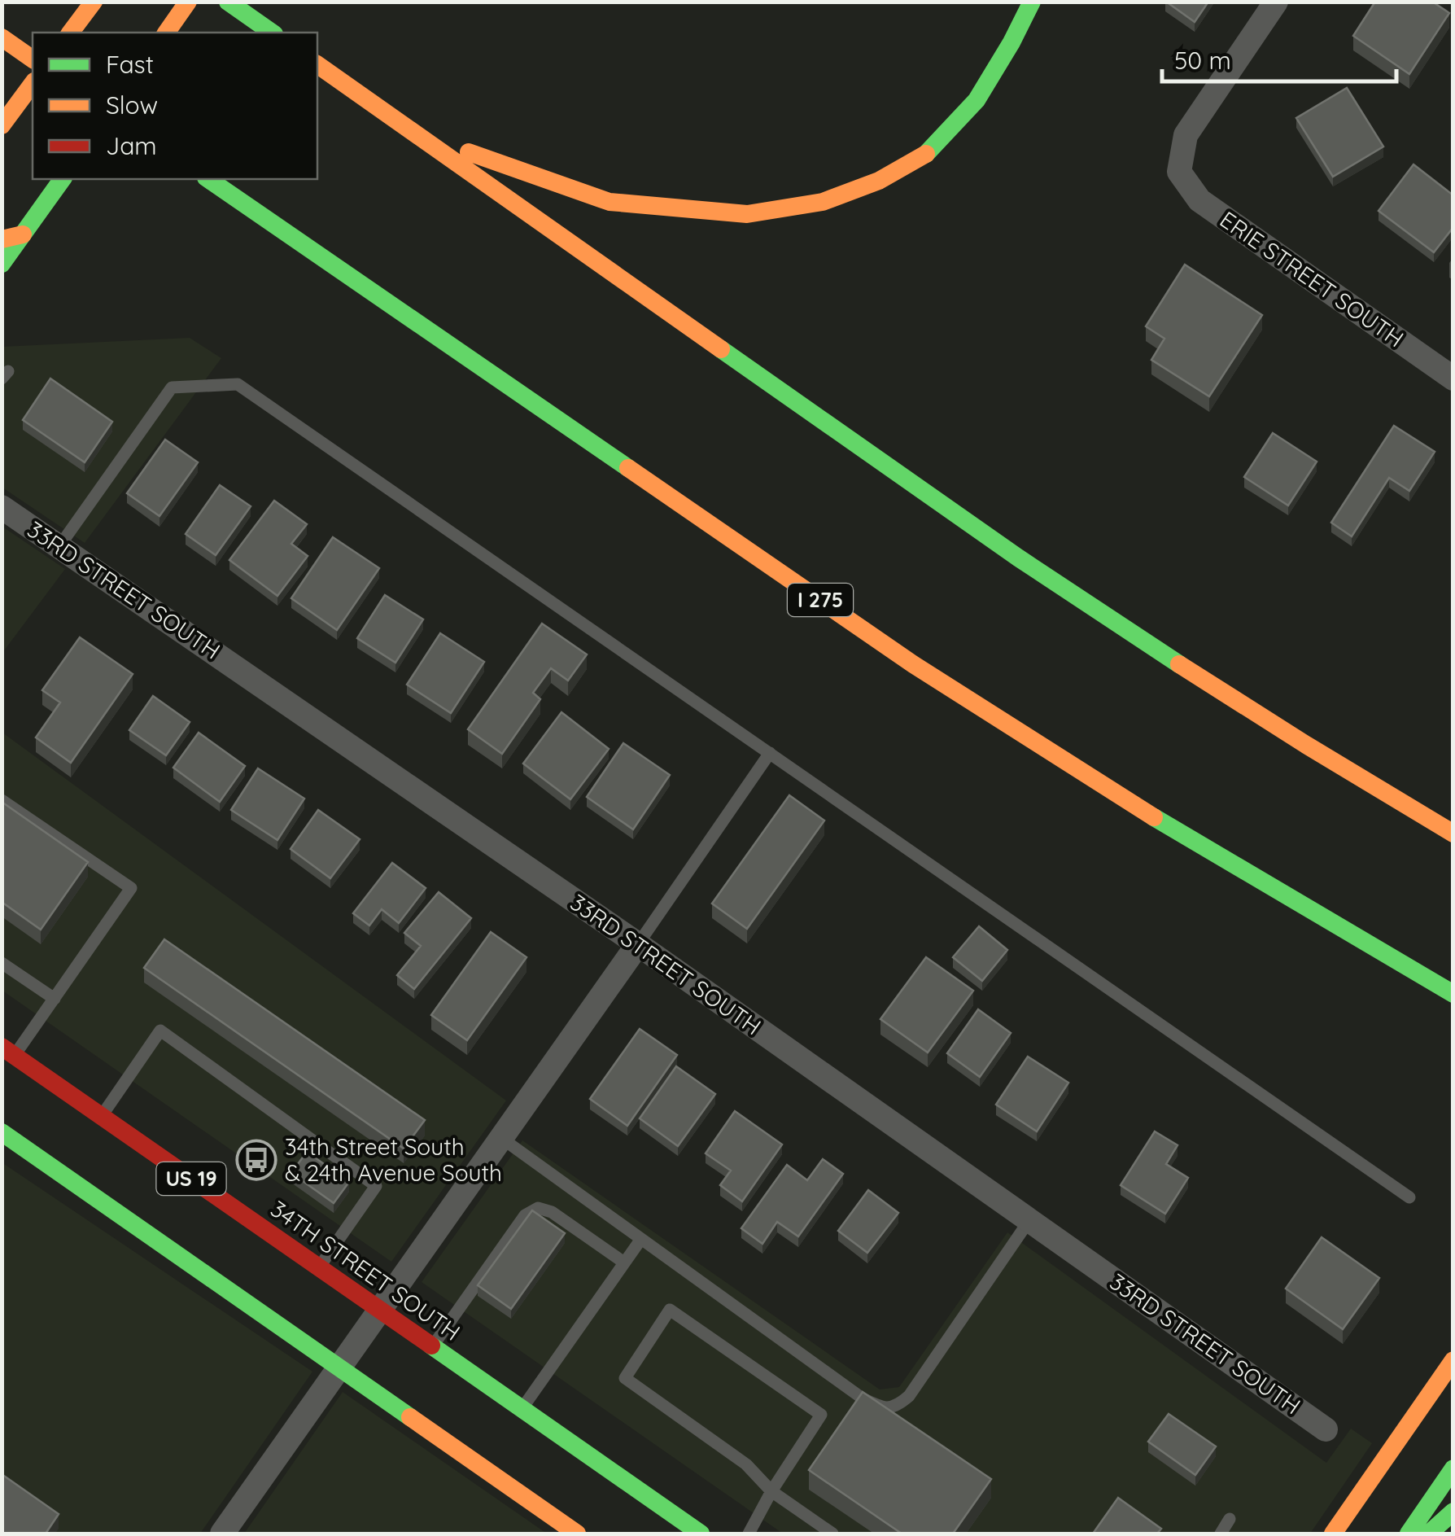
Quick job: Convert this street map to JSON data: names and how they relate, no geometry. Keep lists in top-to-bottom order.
{
  "streets": {
    "main road": ["I 275", "US 19", "34TH STREET SOUTH"],
    "street": ["ERIE STREET SOUTH", "33RD STREET SOUTH"]
  },
  "places": {
    "bus stop": ["34th Street South & 24th Avenue South"]
  },
  "legend": ["Fast", "Slow", "Jam"],
  "scale_bar": "50 m"
}
